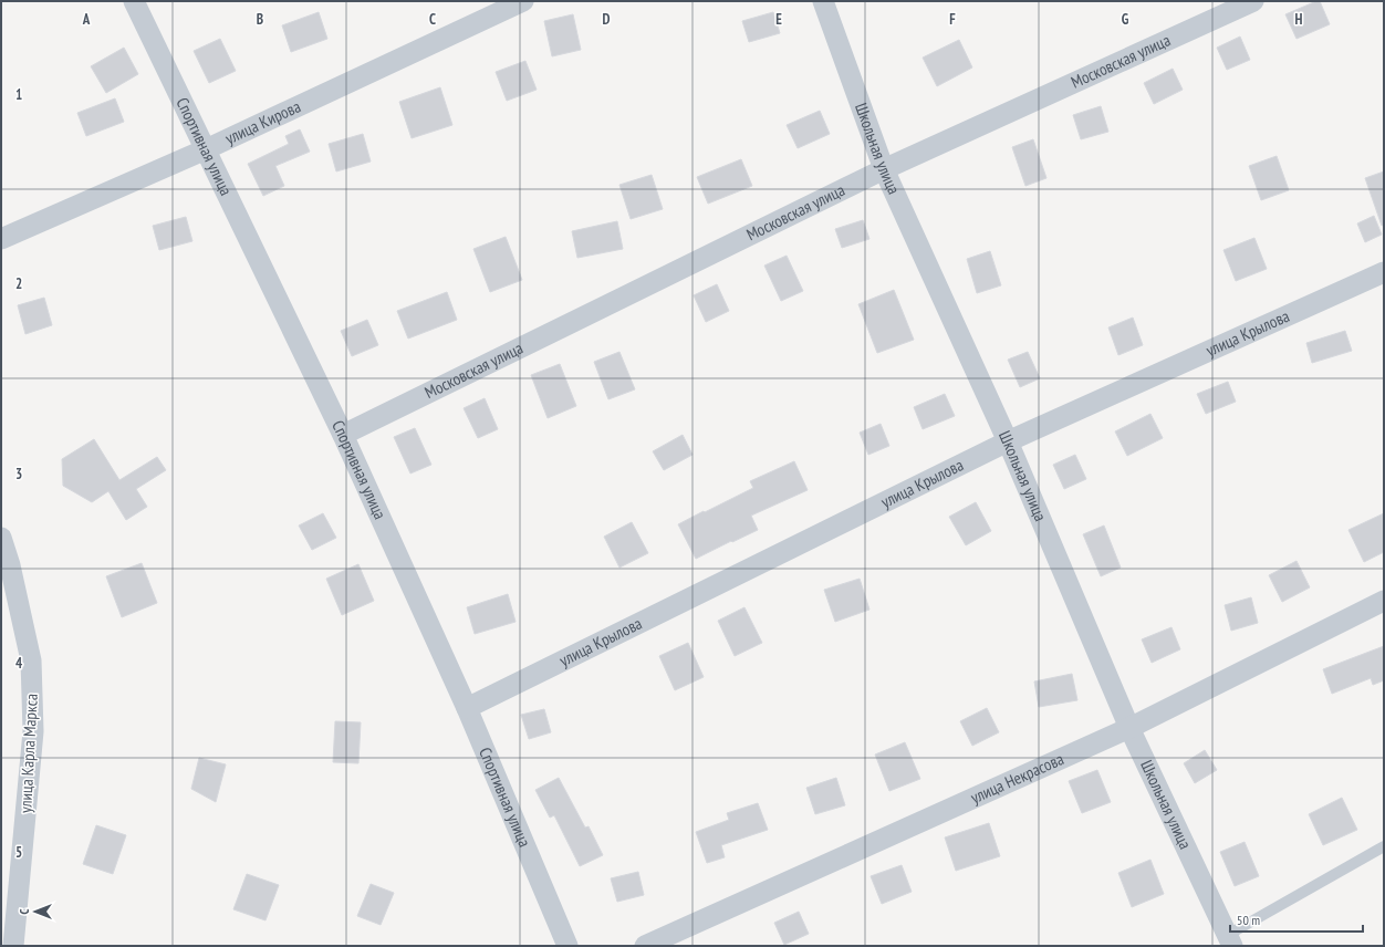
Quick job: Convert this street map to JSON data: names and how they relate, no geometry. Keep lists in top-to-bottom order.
{
  "streets": {
    "street": [
      "Московская улица",
      "улица Кирова",
      "Спортивная улица",
      "Школьная улица",
      "улица Крылова",
      "улица Карла Маркса",
      "улица Некрасова"
    ]
  },
  "crossings": [
    ["Московская улица", "Спортивная улица"],
    ["Московская улица", "Школьная улица"],
    ["улица Кирова", "Спортивная улица"],
    ["Спортивная улица", "улица Крылова"],
    ["Школьная улица", "улица Крылова"],
    ["Школьная улица", "улица Некрасова"]
  ],
  "scale_bar": "50 m",
  "north": "left",
  "grid": {
    "columns": [
      "A",
      "B",
      "C",
      "D",
      "E",
      "F",
      "G",
      "H"
    ],
    "rows": [
      "1",
      "2",
      "3",
      "4",
      "5"
    ]
  }
}
